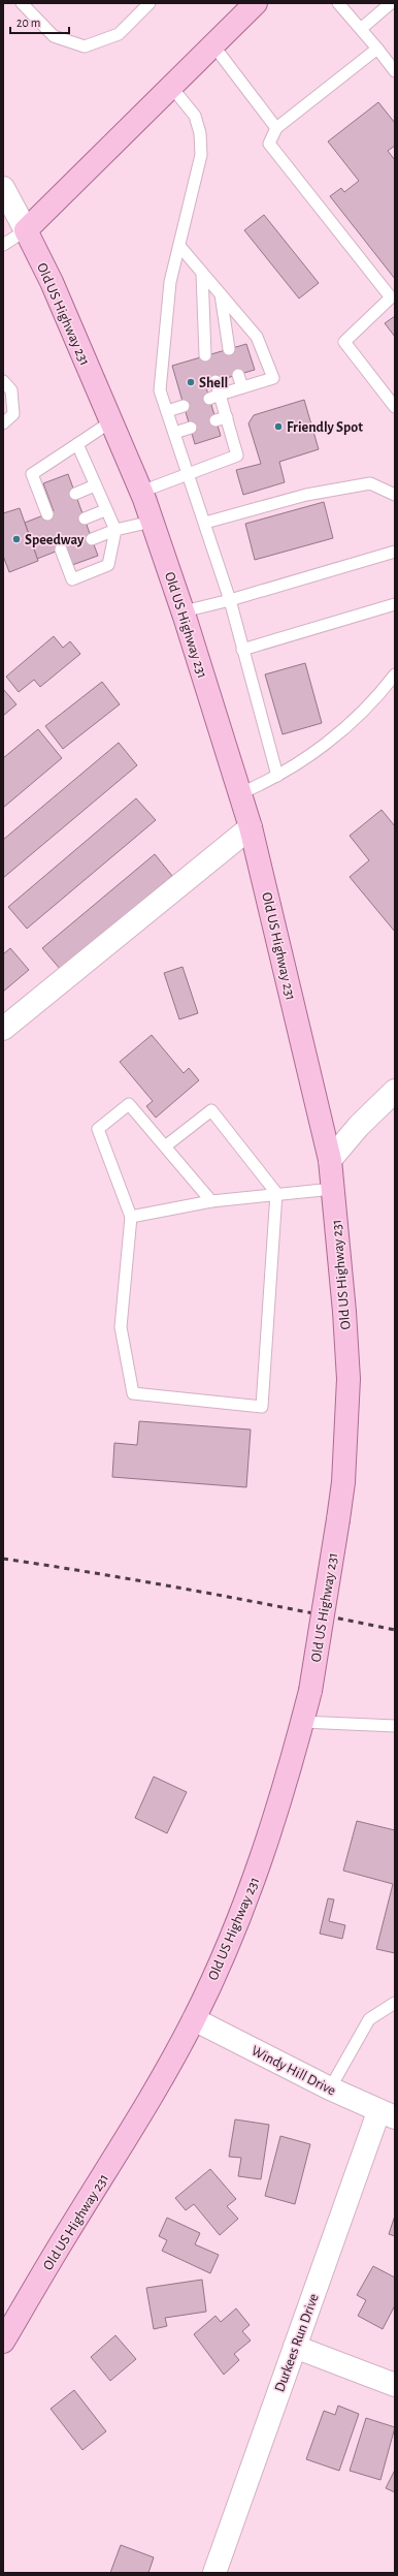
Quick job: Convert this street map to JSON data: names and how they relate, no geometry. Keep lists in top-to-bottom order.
{
  "streets": {
    "main road": ["Old US Highway 231"],
    "street": ["Windy Hill Drive", "Durkees Run Drive"]
  },
  "crossings": [
    ["Old US Highway 231", "Windy Hill Drive"],
    ["Windy Hill Drive", "Durkees Run Drive"]
  ],
  "places": ["Shell", "Friendly Spot", "Speedway"],
  "scale_bar": "20 m"
}
